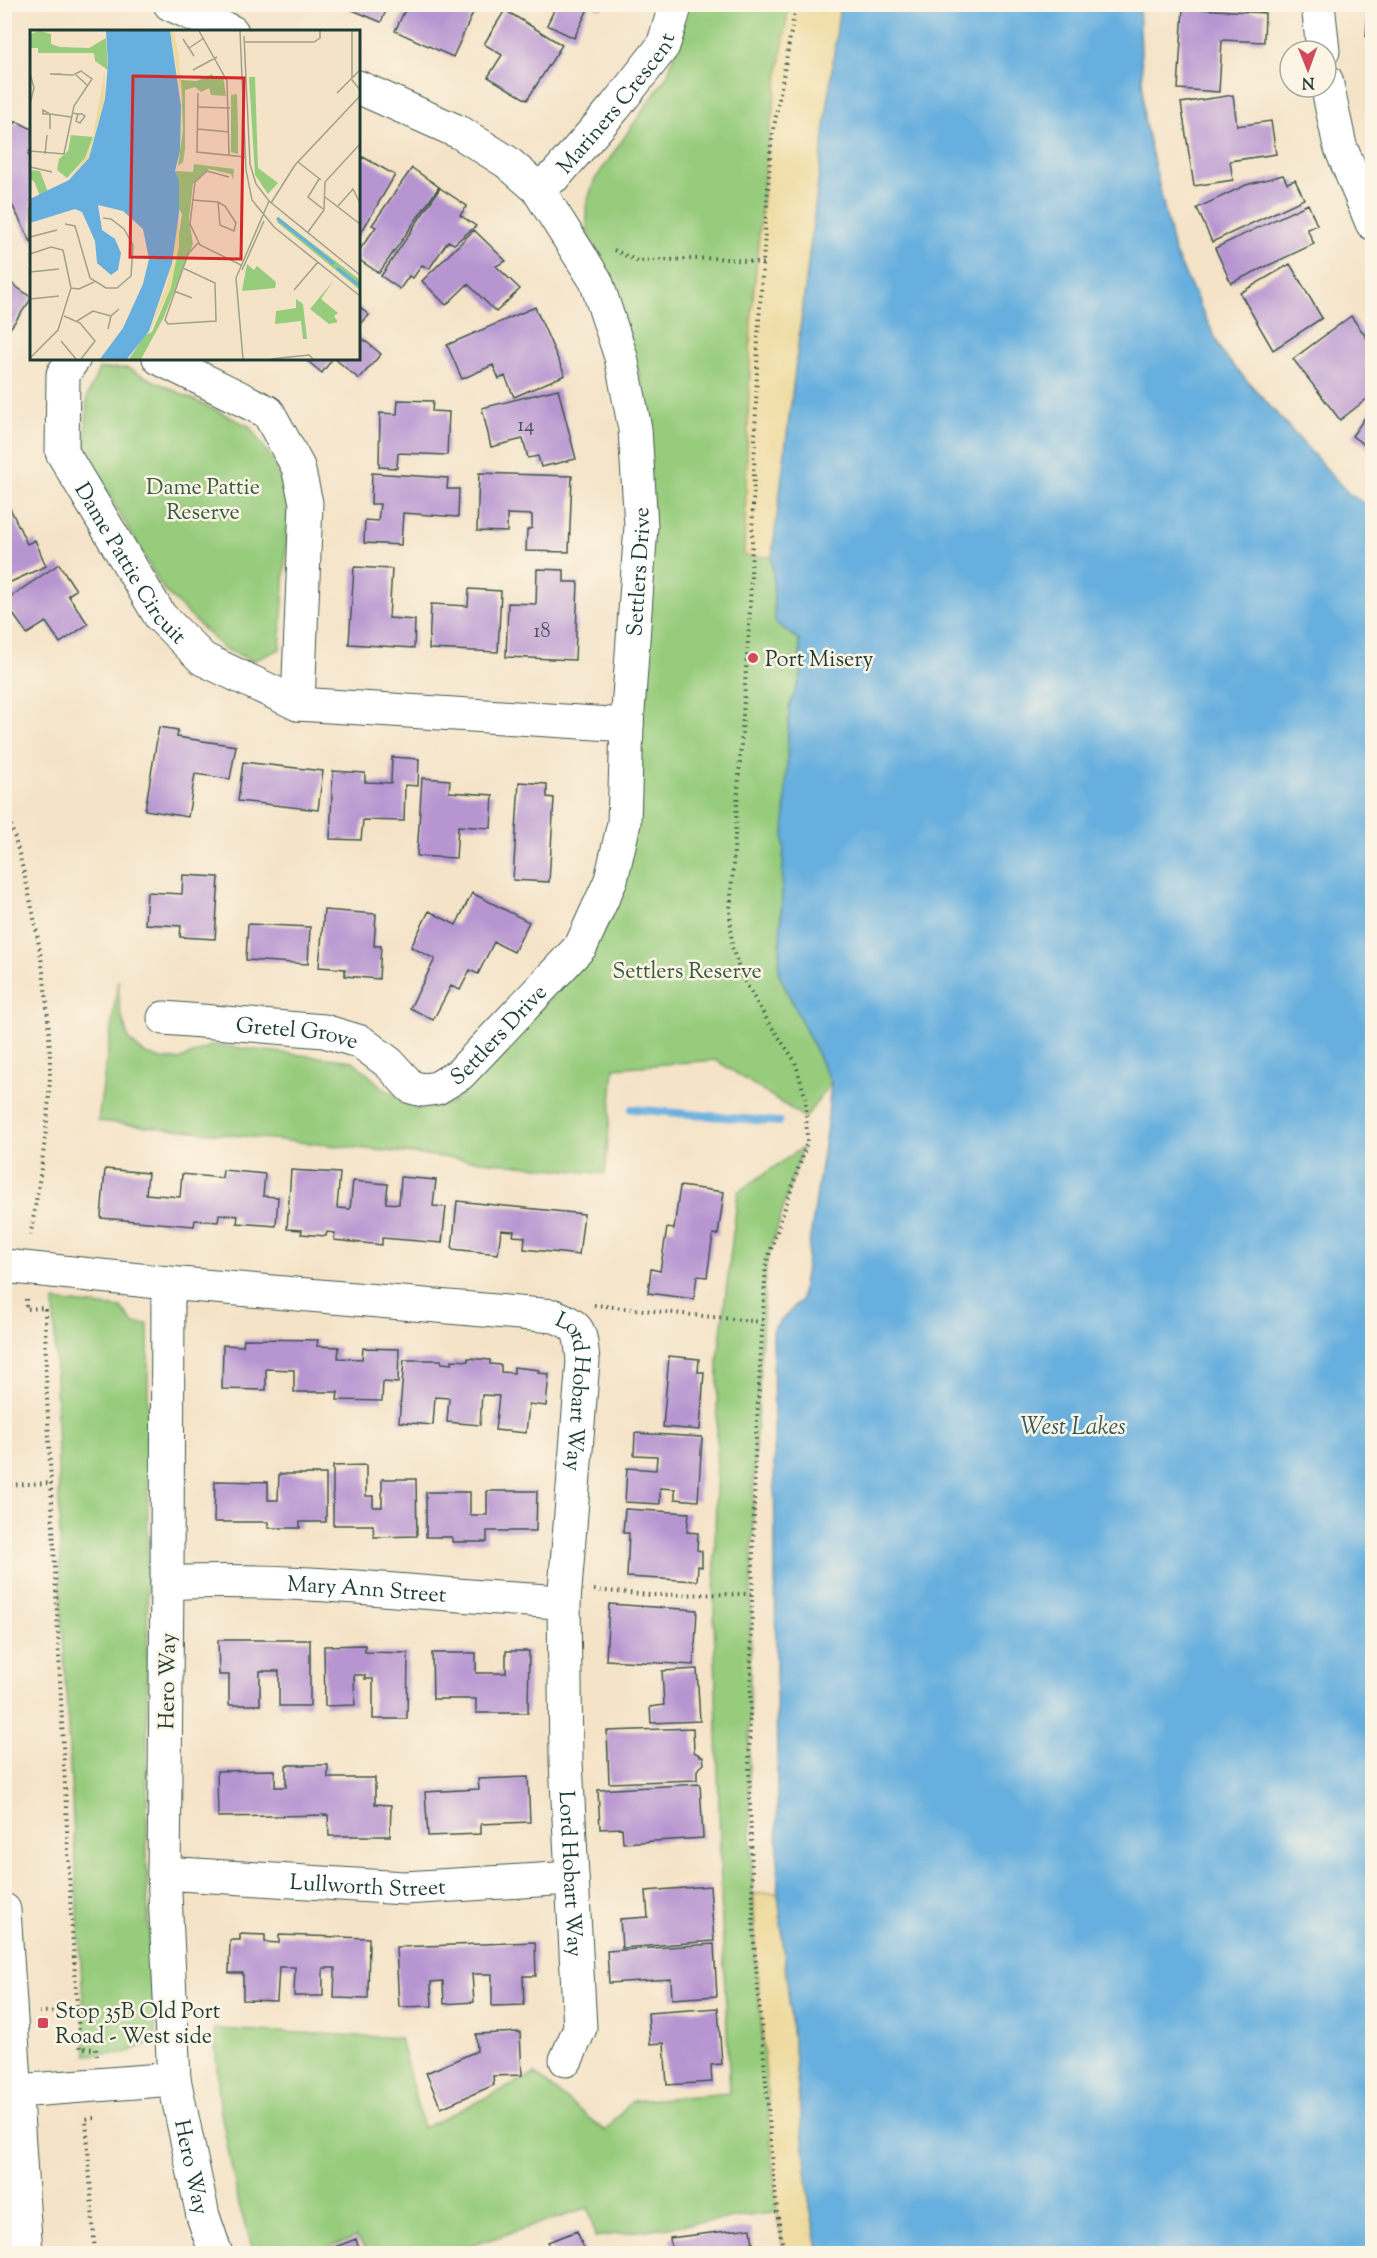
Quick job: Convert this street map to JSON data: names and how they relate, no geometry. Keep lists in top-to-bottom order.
{
  "streets": {
    "street": [
      "Mariners Crescent",
      "Dame Pattie Circuit",
      "Settlers Drive",
      "Gretel Grove",
      "Lord Hobart Way",
      "Mary Ann Street",
      "Hero Way",
      "Lullworth Street"
    ]
  },
  "crossings": [
    ["Mariners Crescent", "Settlers Drive"],
    ["Dame Pattie Circuit", "Settlers Drive"],
    ["Settlers Drive", "Gretel Grove"],
    ["Lord Hobart Way", "Mary Ann Street"],
    ["Lord Hobart Way", "Hero Way"],
    ["Lord Hobart Way", "Lullworth Street"],
    ["Mary Ann Street", "Hero Way"],
    ["Hero Way", "Lullworth Street"]
  ],
  "water": ["West Lakes"],
  "parks": ["Dame Pattie Reserve", "Settlers Reserve"],
  "places": {
    "other": ["Port Misery"],
    "transit": ["Stop 35B Old Port Road - West side"]
  },
  "house_numbers": ["14", "18"],
  "north": "bottom"
}
